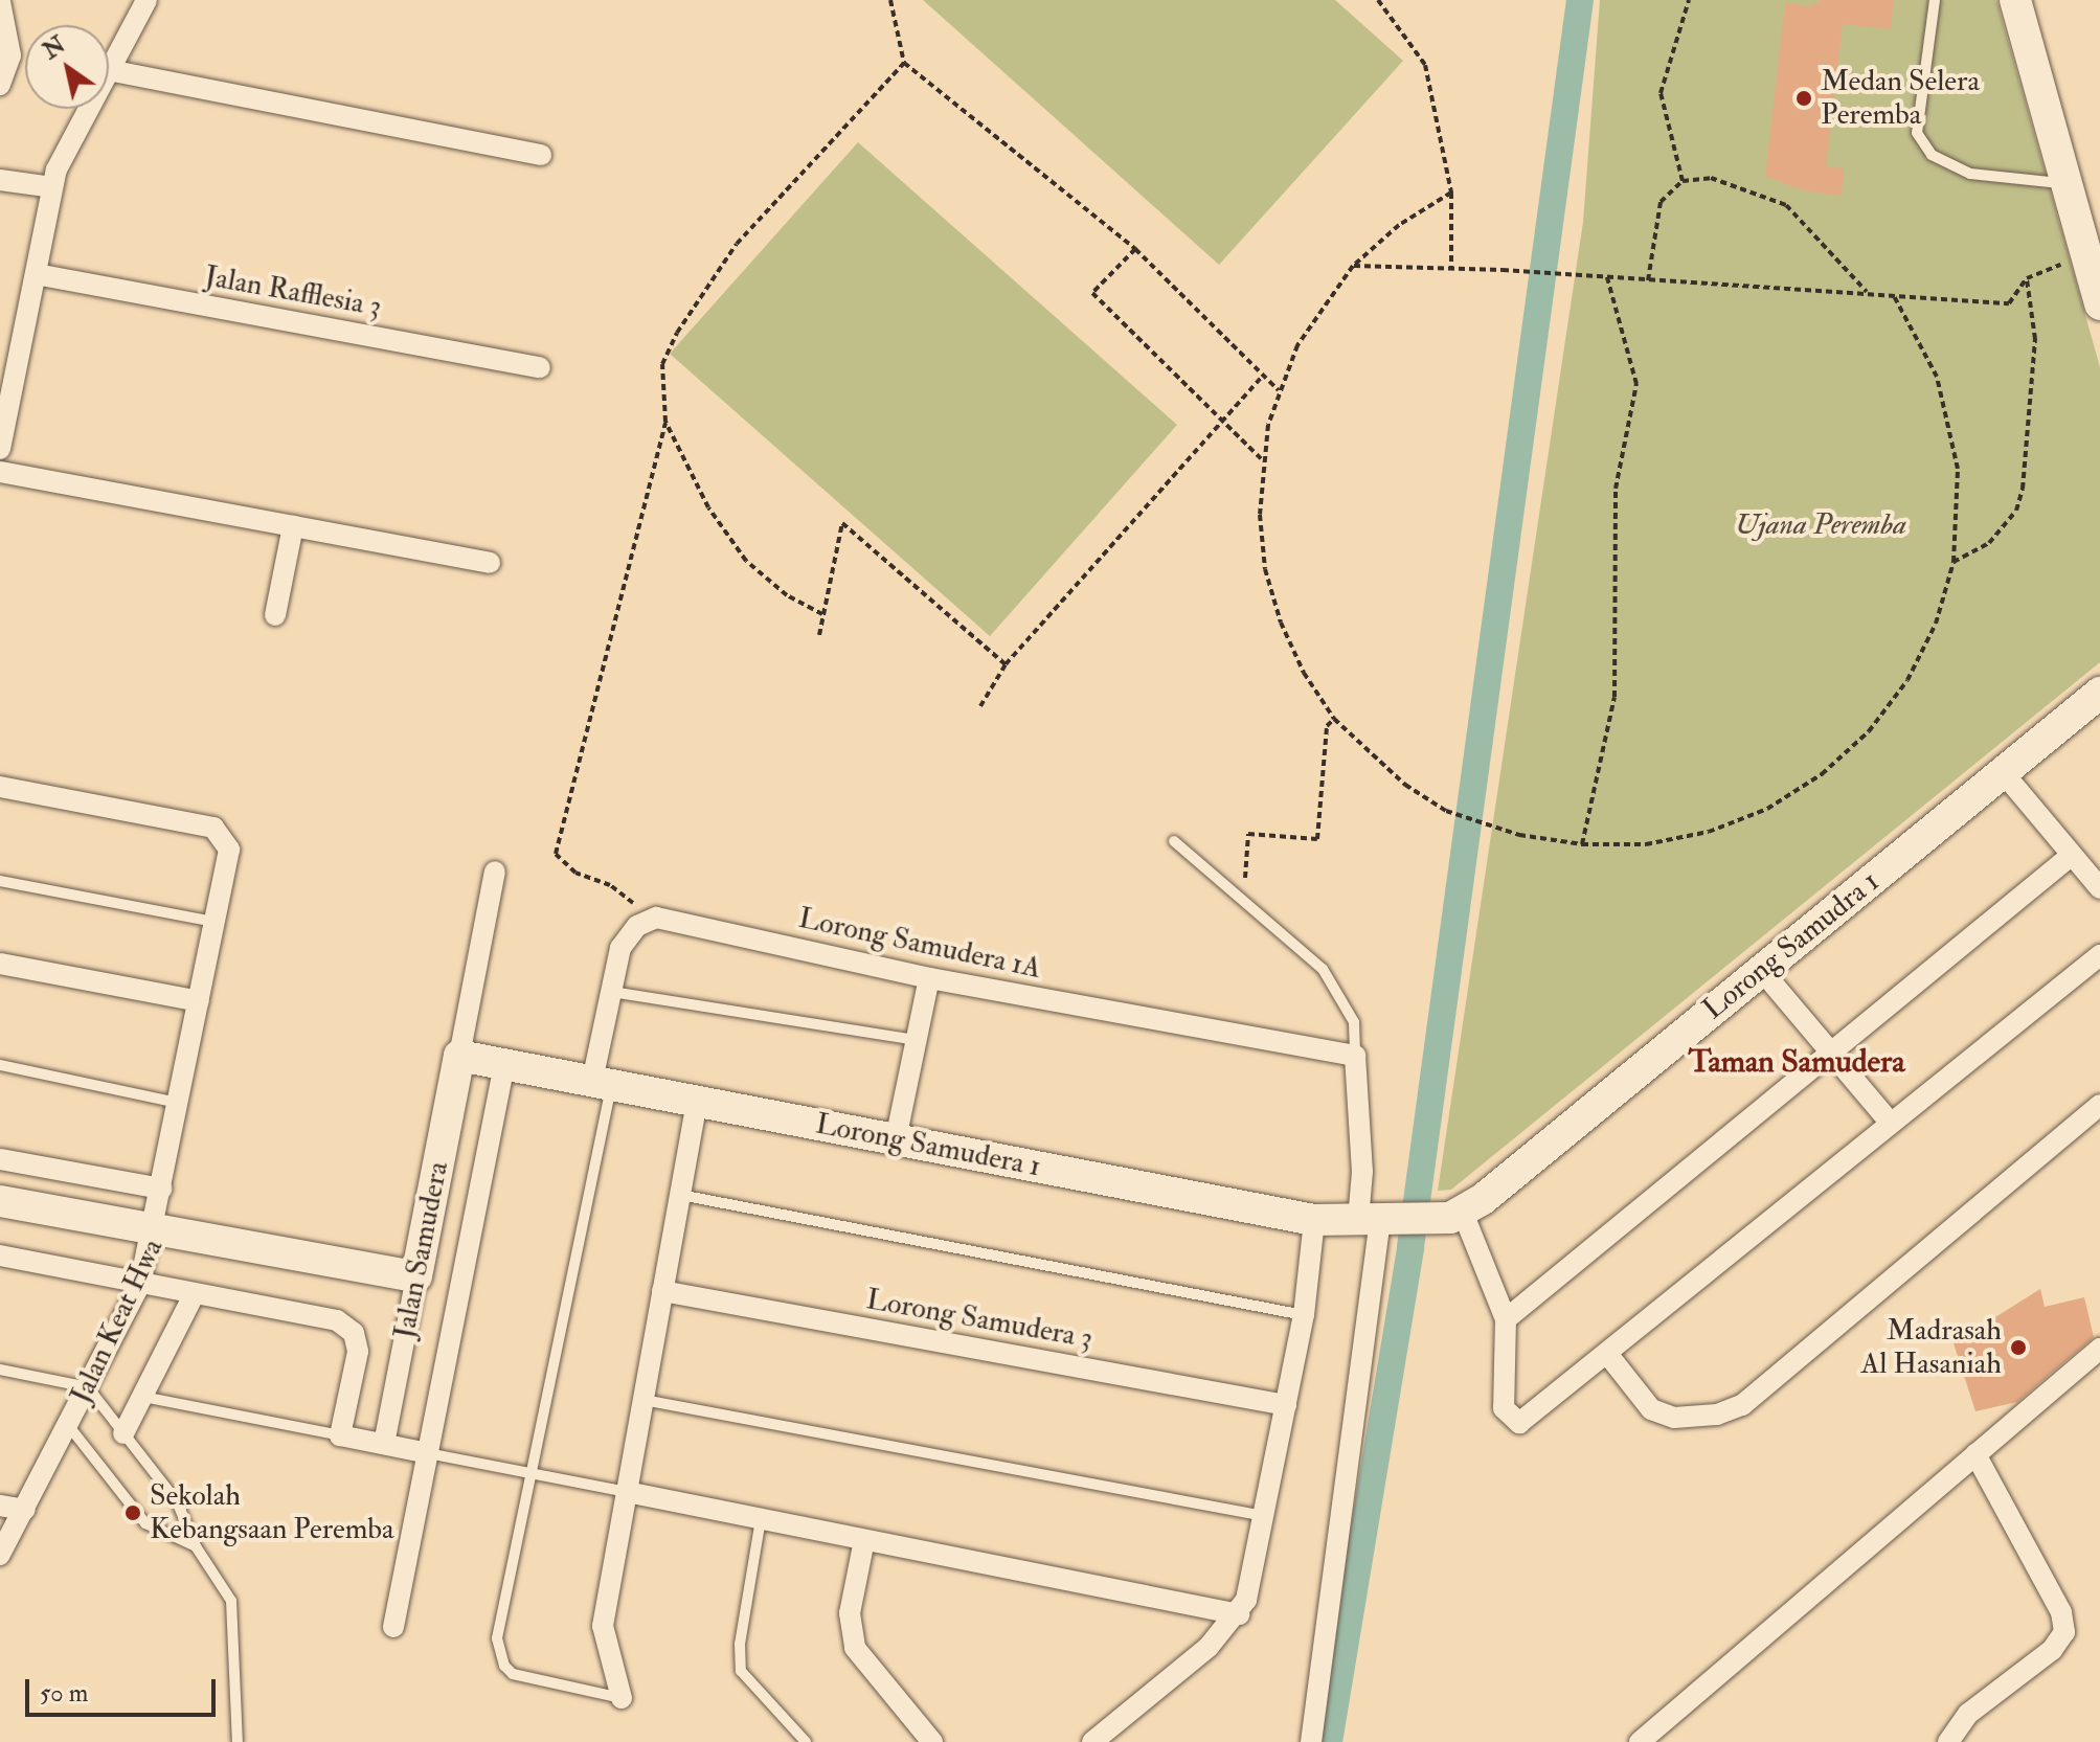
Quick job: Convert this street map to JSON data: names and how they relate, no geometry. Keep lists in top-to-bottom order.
{
  "streets": {
    "street": [
      "Jalan Rafflesia 3",
      "Lorong Samudera 1A",
      "Lorong Samudra 1",
      "Lorong Samudera 1",
      "Jalan Samudera",
      "Lorong Samudera 3",
      "Jalan Keat Hwa"
    ]
  },
  "crossings": [
    ["Lorong Samudra 1", "Lorong Samudera 1"],
    ["Lorong Samudera 1", "Jalan Samudera"],
    ["Jalan Samudera", "Jalan Keat Hwa"]
  ],
  "districts": ["Taman Samudera"],
  "parks": ["Ujana Peremba"],
  "places": ["Medan Selera Peremba", "Madrasah Al Hasaniah", "Sekolah Kebangsaan Peremba"],
  "scale_bar": "50 m",
  "north": "top left"
}
